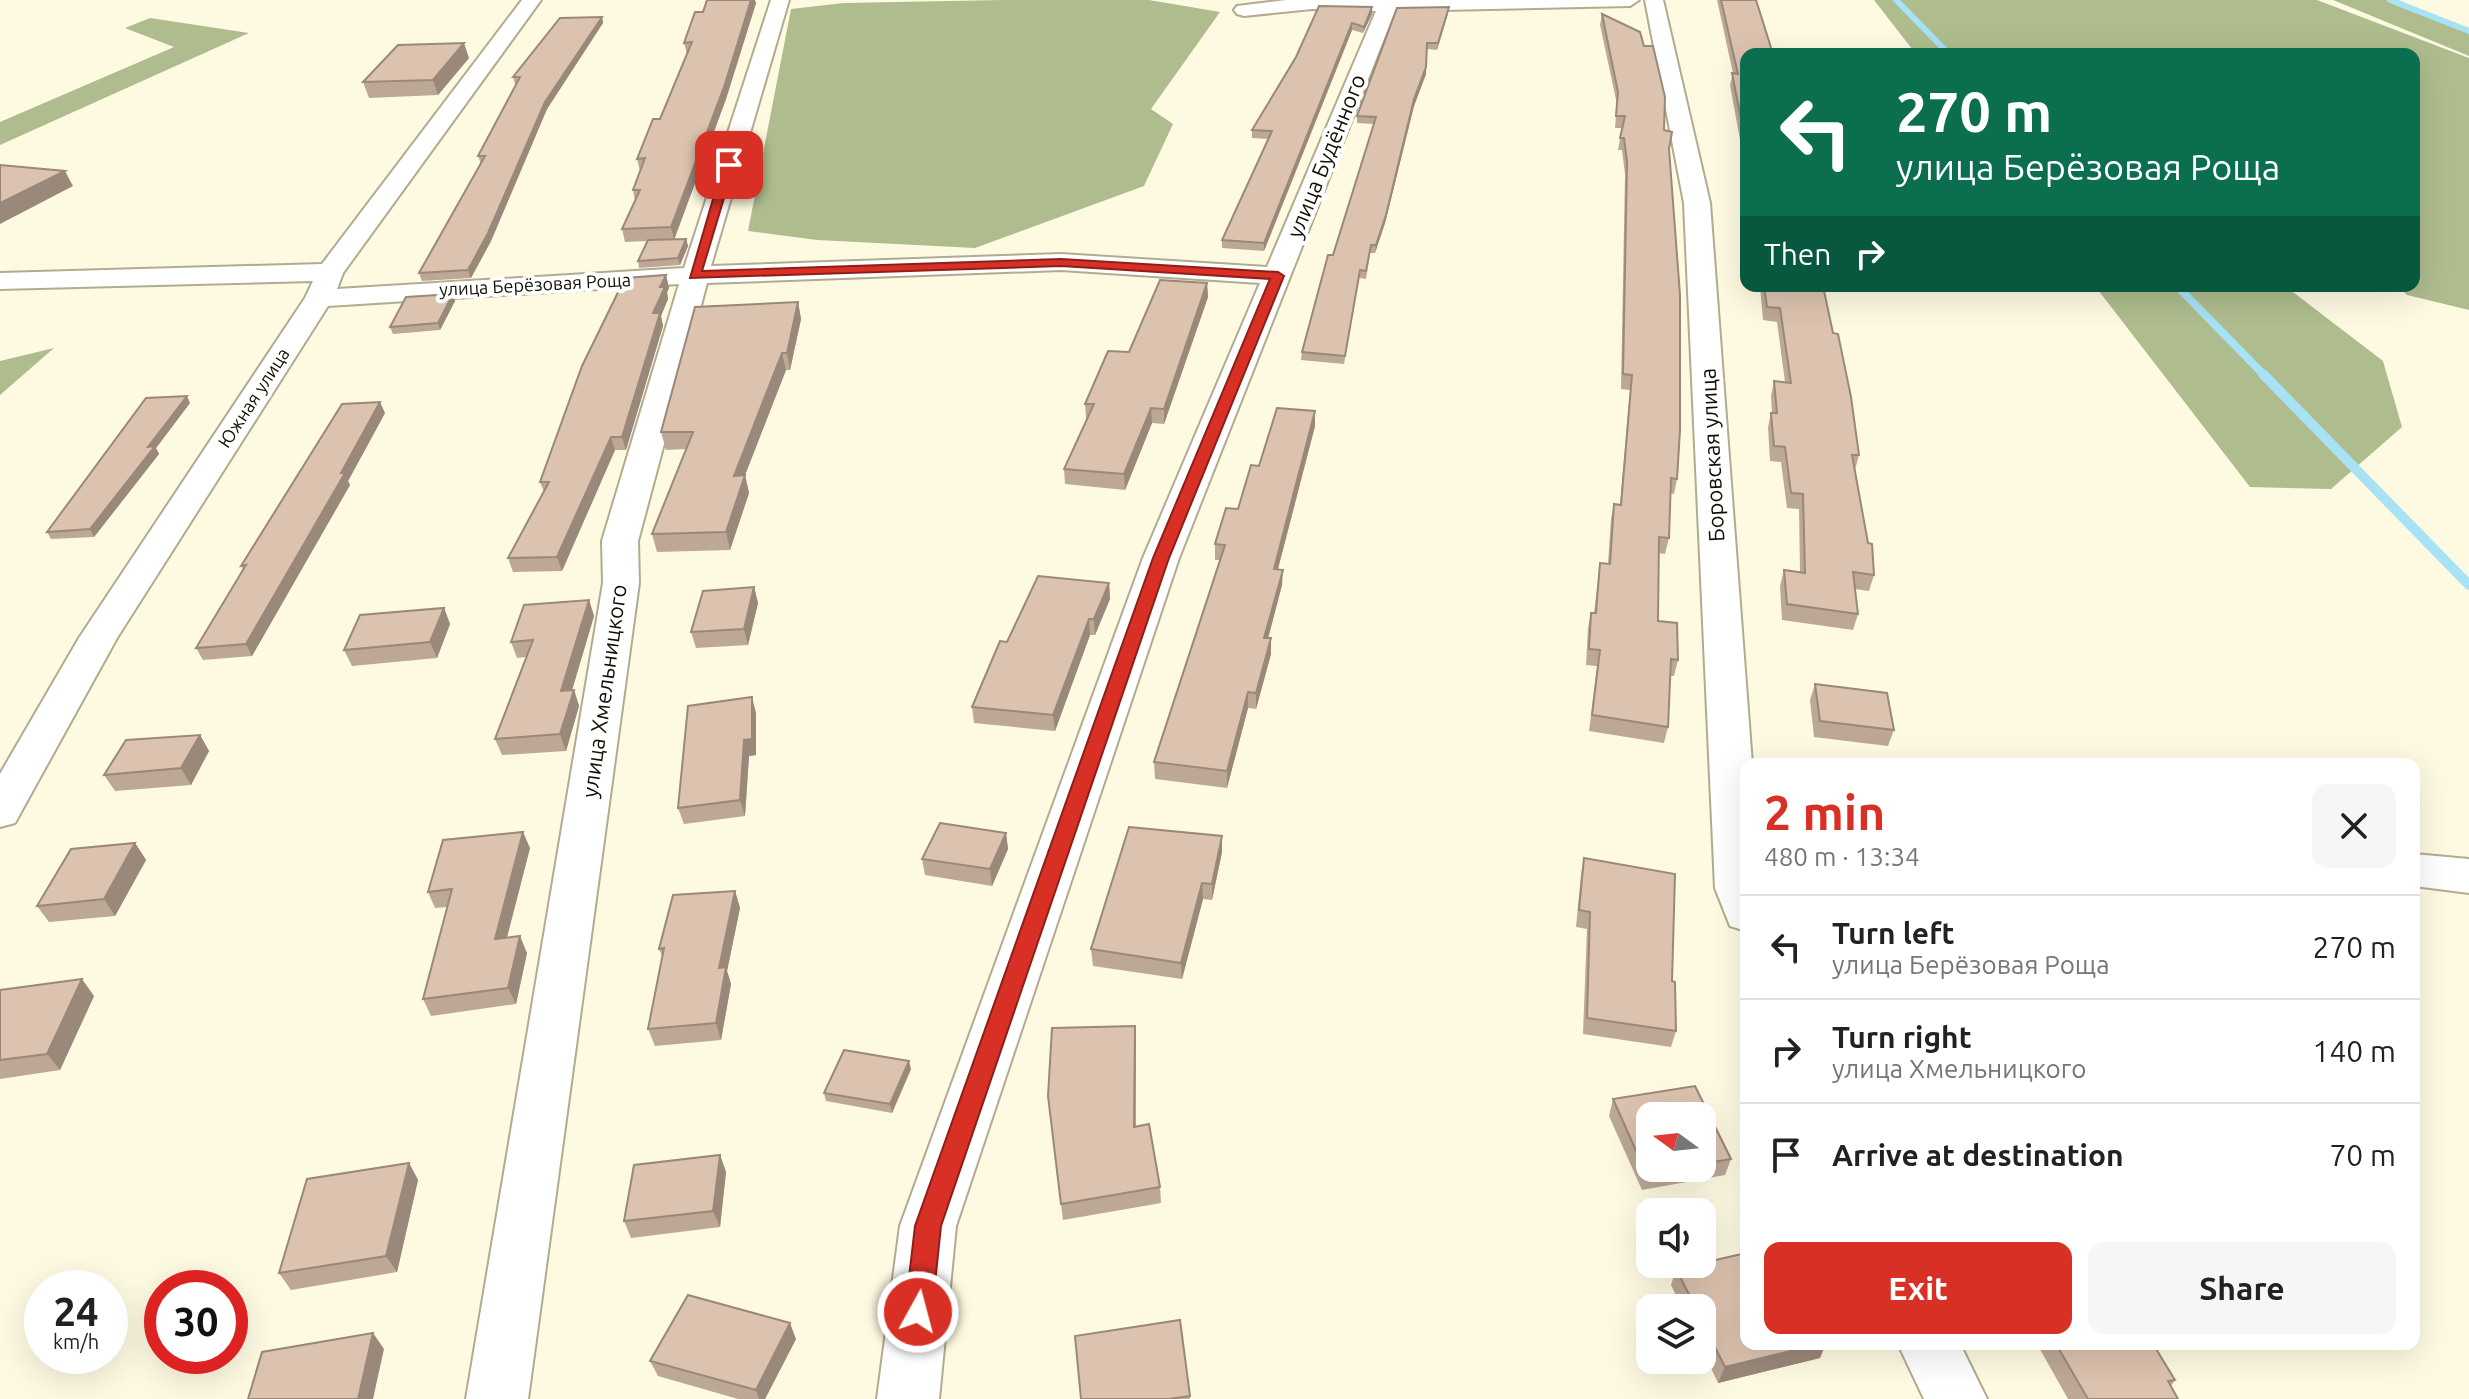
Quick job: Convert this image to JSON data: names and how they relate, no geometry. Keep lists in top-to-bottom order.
{
  "streets": {
    "street": [
      "улица Будённого",
      "улица Берёзовая Роща",
      "Южная улица",
      "Боровская улица",
      "улица Хмельницкого"
    ]
  },
  "crossings": [
    ["улица Будённого", "улица Берёзовая Роща"],
    ["улица Берёзовая Роща", "Южная улица"],
    ["улица Берёзовая Роща", "улица Хмельницкого"]
  ],
  "north": "left",
  "page": {
    "turn": ["270 m", "улица Берёзовая Роща"],
    "then": "Then",
    "heading": ["2 min", "480 m · 13:34"],
    "list": [
      {
        "name": "Turn left",
        "note": "улица Берёзовая Роща",
        "value": "270 m"
      },
      {
        "name": "Turn right",
        "note": "улица Хмельницкого",
        "value": "140 m"
      },
      {
        "name": "Arrive at destination",
        "value": "70 m"
      }
    ],
    "buttons": ["Exit", "Share"],
    "speed": "24 km/h",
    "limit": "30"
  }
}
